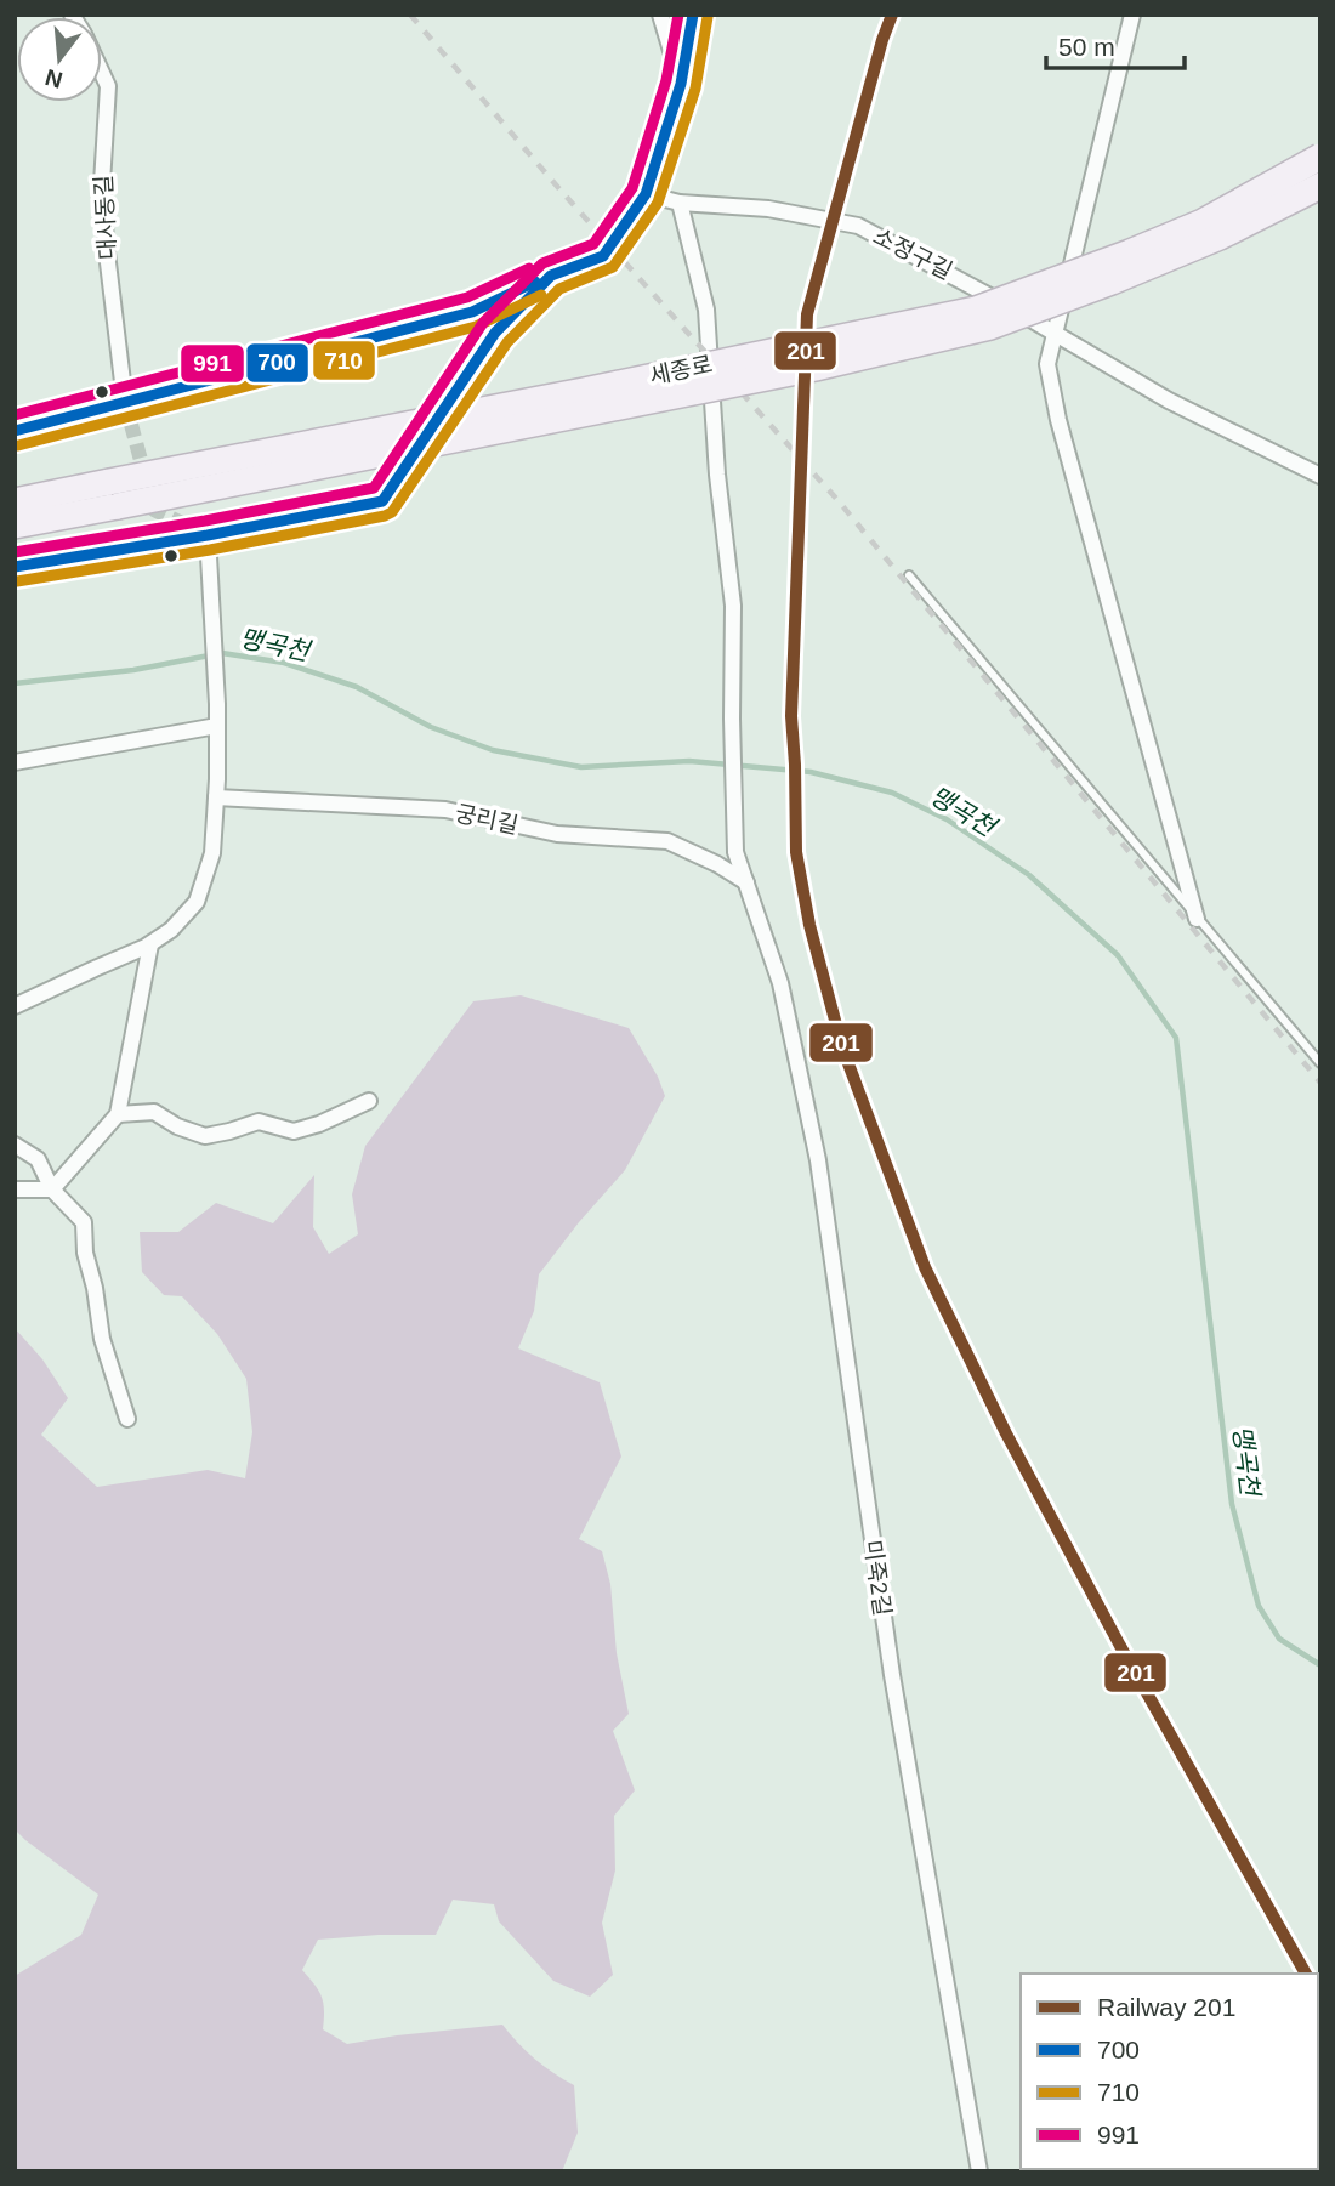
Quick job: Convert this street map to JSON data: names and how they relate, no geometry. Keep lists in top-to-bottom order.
{
  "streets": {
    "main road": ["세종로"],
    "street": [
      "대사동길",
      "소정구길",
      "궁리길",
      "미죽2길"
    ]
  },
  "crossings": [
    ["소정구길", "미죽2길"],
    ["궁리길", "미죽2길"]
  ],
  "water": ["맹곡천"],
  "lines": [
    "rail line 201",
    "transit line 700",
    "transit line 991",
    "transit line 710"
  ],
  "legend": [
    "Railway 201",
    "700",
    "710",
    "991"
  ],
  "scale_bar": "50 m",
  "north": "bottom"
}
